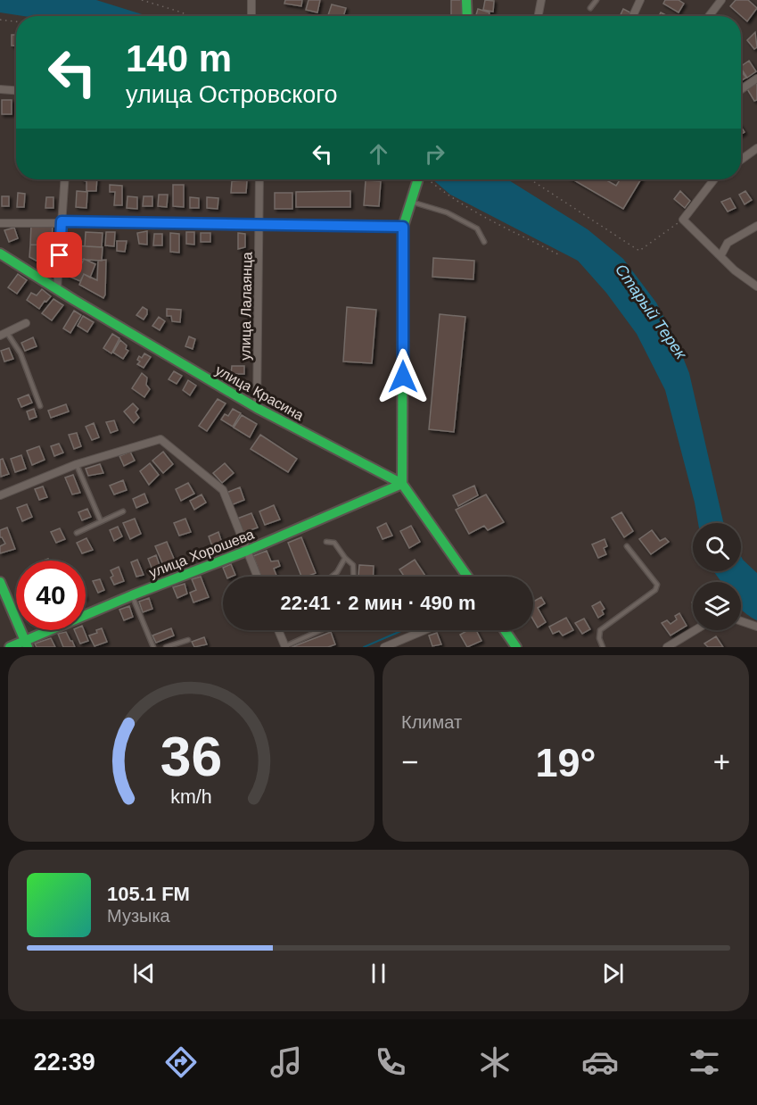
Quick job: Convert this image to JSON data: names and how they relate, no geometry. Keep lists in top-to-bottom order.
{
  "streets": {
    "street": ["улица Лалаянца", "улица Красина", "улица Хорошева"]
  },
  "crossings": [
    ["улица Лалаянца", "улица Красина"],
    ["улица Красина", "улица Хорошева"]
  ],
  "water": ["Старый Терек"],
  "page": {
    "turn": ["140 m", "улица Островского"],
    "limit": "40",
    "trip": "22:41 · 2 мин · 490 m",
    "tile": "Климат",
    "heat": ["−", "19°", "+"],
    "song": ["105.1 FM", "Музыка"],
    "tabs": "22:39",
    "gauge": ["36", "km/h"]
  }
}
